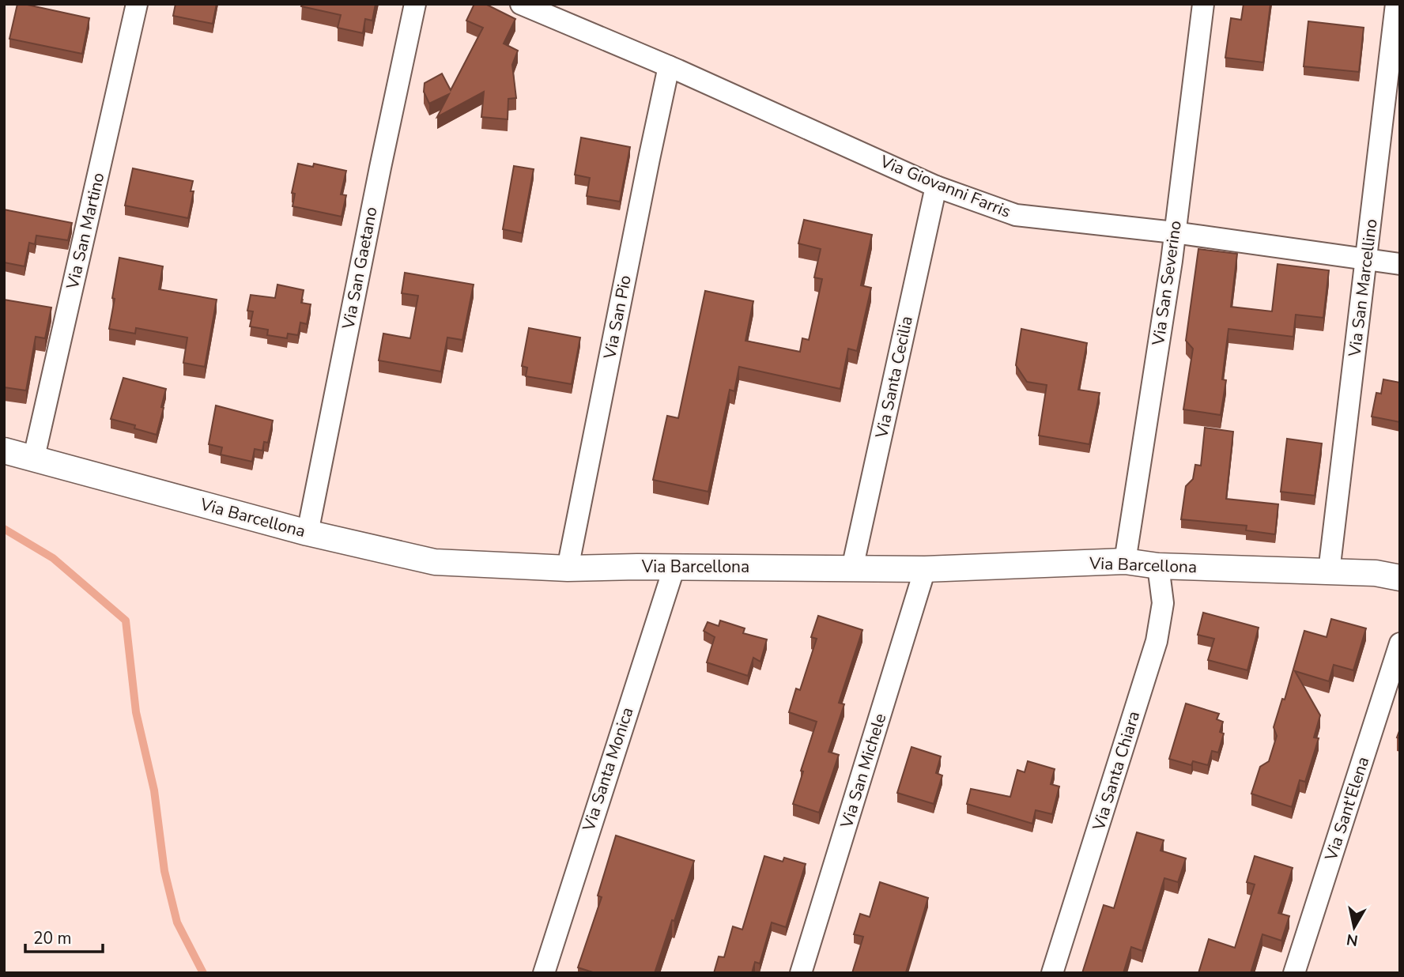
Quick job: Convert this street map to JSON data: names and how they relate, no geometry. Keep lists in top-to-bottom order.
{
  "streets": {
    "street": [
      "Via Giovanni Farris",
      "Via San Martino",
      "Via San Gaetano",
      "Via San Severino",
      "Via San Marcellino",
      "Via San Pio",
      "Via Santa Cecilia",
      "Via Barcellona",
      "Via Santa Monica",
      "Via San Michele",
      "Via Santa Chiara",
      "Via Sant'Elena"
    ]
  },
  "crossings": [
    ["Via Giovanni Farris", "Via San Severino"],
    ["Via Giovanni Farris", "Via San Marcellino"],
    ["Via Giovanni Farris", "Via San Pio"],
    ["Via Giovanni Farris", "Via Santa Cecilia"],
    ["Via San Martino", "Via Barcellona"],
    ["Via San Gaetano", "Via Barcellona"],
    ["Via San Severino", "Via Barcellona"],
    ["Via San Marcellino", "Via Barcellona"],
    ["Via San Pio", "Via Barcellona"],
    ["Via Santa Cecilia", "Via Barcellona"],
    ["Via Barcellona", "Via Santa Monica"],
    ["Via Barcellona", "Via San Michele"],
    ["Via Barcellona", "Via Santa Chiara"]
  ],
  "scale_bar": "20 m",
  "north": "bottom"
}
